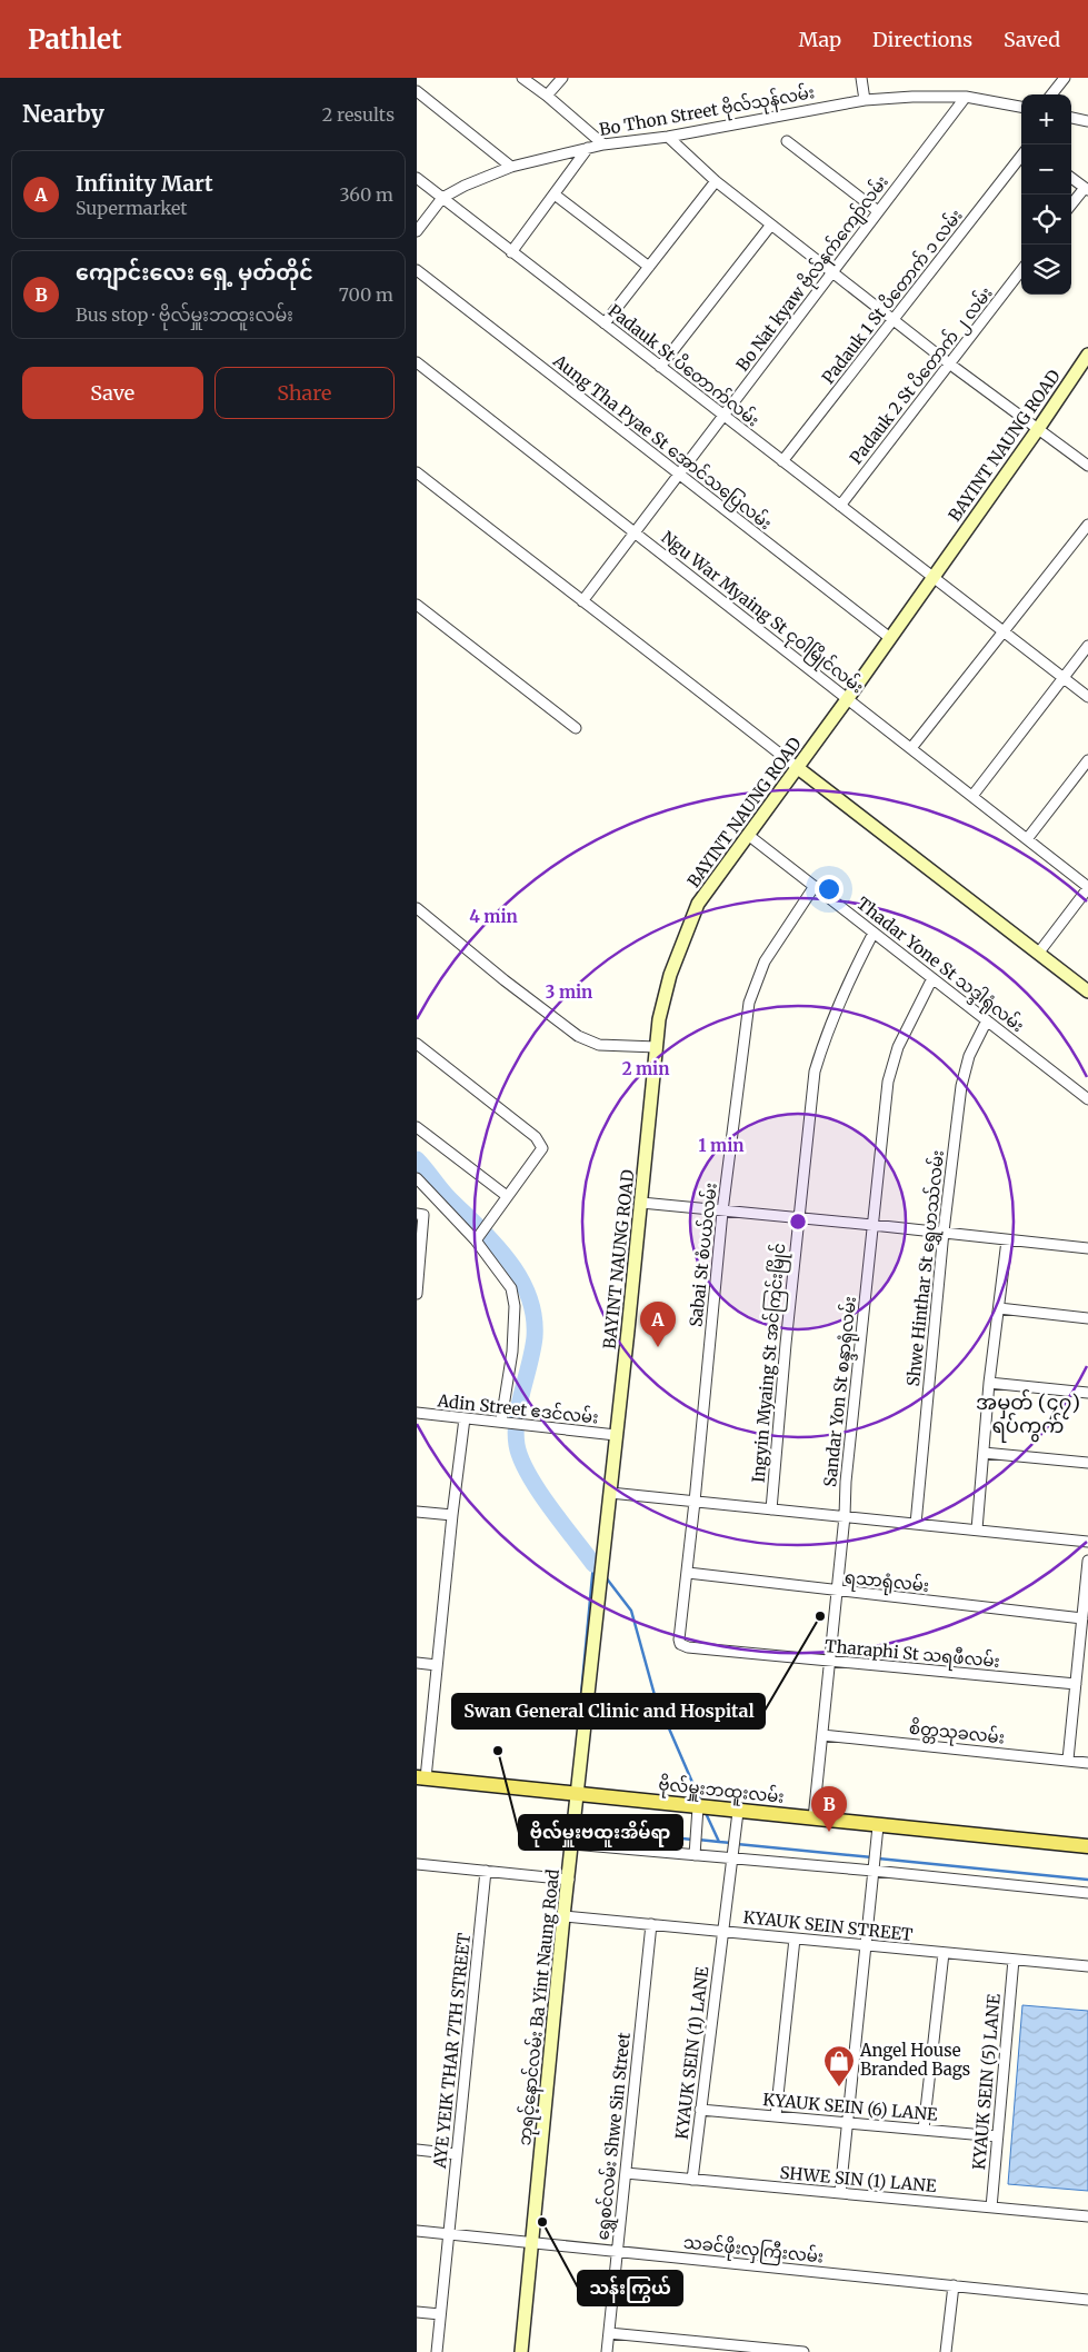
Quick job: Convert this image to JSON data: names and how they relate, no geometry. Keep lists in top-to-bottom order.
{
  "streets": {
    "main road": ["BAYINT NAUNG ROAD", "ဗိုလ်မှူးဘထူးလမ်း", "ဘုရင့်နောင်လမ်း Ba Yint Naung Road"],
    "street": [
      "Bo Thon Street ဗိုလ်သုန်လမ်း",
      "Bo Nat kyaw ဗိုလ်နက်ကျော်လမ်း",
      "Padauk 1 St ပိတောက် ၁ လမ်း",
      "Padauk St ပိတောက်လမ်း",
      "Padauk 2 St ပိတောက် ၂ လမ်း",
      "Aung Tha Pyae St အောင်သပြေလမ်း",
      "Ngu War Myaing St ငုဝါမြိုင်လမ်း",
      "Thadar Yone St သဒ္ဒါရုံလမ်း",
      "Sabai St စံပယ်လမ်း",
      "Shwe Hinthar St ရွှေဟဿ်လမ်း",
      "Ingyin Myaing St အင်ကြင်းမြိုင်",
      "Sandar Yon St စန္ဒာရုံလမ်း",
      "Adin Street ဧဒင်လမ်း",
      "ရသာရုံလမ်း",
      "Tharaphi St သရဖီလမ်း",
      "စိတ္တသုခလမ်း",
      "KYAUK SEIN STREET",
      "AYE YEIK THAR 7TH STREET",
      "KYAUK SEIN (1) LANE",
      "KYAUK SEIN (5) LANE",
      "KYAUK SEIN (6) LANE",
      "ရွှေစင်လမ်း Shwe Sin Street",
      "SHWE SIN (1) LANE",
      "သခင်ဖိုးလှကြီးလမ်း"
    ]
  },
  "crossings": [
    ["Bo Thon Street ဗိုလ်သုန်လမ်း", "Bo Nat kyaw ဗိုလ်နက်ကျော်လမ်း"],
    ["Bo Thon Street ဗိုလ်သုန်လမ်း", "Padauk St ပိတောက်လမ်း"],
    ["Bo Nat kyaw ဗိုလ်နက်ကျော်လမ်း", "Padauk St ပိတောက်လမ်း"],
    ["Bo Nat kyaw ဗိုလ်နက်ကျော်လမ်း", "Aung Tha Pyae St အောင်သပြေလမ်း"],
    ["Bo Nat kyaw ဗိုလ်နက်ကျော်လမ်း", "Ngu War Myaing St ငုဝါမြိုင်လမ်း"],
    ["Padauk 1 St ပိတောက် ၁ လမ်း", "Padauk St ပိတောက်လမ်း"],
    ["Padauk St ပိတောက်လမ်း", "Padauk 2 St ပိတောက် ၂ လမ်း"],
    ["Padauk St ပိတောက်လမ်း", "BAYINT NAUNG ROAD"],
    ["Aung Tha Pyae St အောင်သပြေလမ်း", "BAYINT NAUNG ROAD"],
    ["BAYINT NAUNG ROAD", "Ngu War Myaing St ငုဝါမြိုင်လမ်း"],
    ["BAYINT NAUNG ROAD", "Thadar Yone St သဒ္ဒါရုံလမ်း"],
    ["BAYINT NAUNG ROAD", "Adin Street ဧဒင်လမ်း"],
    ["BAYINT NAUNG ROAD", "ဘုရင့်နောင်လမ်း Ba Yint Naung Road"],
    ["Thadar Yone St သဒ္ဒါရုံလမ်း", "Sabai St စံပယ်လမ်း"],
    ["Thadar Yone St သဒ္ဒါရုံလမ်း", "Shwe Hinthar St ရွှေဟဿ်လမ်း"],
    ["Thadar Yone St သဒ္ဒါရုံလမ်း", "Ingyin Myaing St အင်ကြင်းမြိုင်"],
    ["Thadar Yone St သဒ္ဒါရုံလမ်း", "Sandar Yon St စန္ဒာရုံလမ်း"],
    ["Sabai St စံပယ်လမ်း", "ရသာရုံလမ်း"],
    ["Sabai St စံပယ်လမ်း", "Tharaphi St သရဖီလမ်း"],
    ["Sandar Yon St စန္ဒာရုံလမ်း", "ရသာရုံလမ်း"],
    ["Sandar Yon St စန္ဒာရုံလမ်း", "Tharaphi St သရဖီလမ်း"],
    ["Sandar Yon St စန္ဒာရုံလမ်း", "စိတ္တသုခလမ်း"],
    ["Sandar Yon St စန္ဒာရုံလမ်း", "ဗိုလ်မှူးဘထူးလမ်း"],
    ["ဗိုလ်မှူးဘထူးလမ်း", "ဘုရင့်နောင်လမ်း Ba Yint Naung Road"],
    ["ဗိုလ်မှူးဘထူးလမ်း", "KYAUK SEIN (1) LANE"],
    ["KYAUK SEIN STREET", "ဘုရင့်နောင်လမ်း Ba Yint Naung Road"],
    ["KYAUK SEIN STREET", "KYAUK SEIN (1) LANE"],
    ["KYAUK SEIN STREET", "KYAUK SEIN (5) LANE"],
    ["KYAUK SEIN STREET", "ရွှေစင်လမ်း Shwe Sin Street"],
    ["ဘုရင့်နောင်လမ်း Ba Yint Naung Road", "သခင်ဖိုးလှကြီးလမ်း"],
    ["AYE YEIK THAR 7TH STREET", "သခင်ဖိုးလှကြီးလမ်း"],
    ["KYAUK SEIN (1) LANE", "KYAUK SEIN (6) LANE"],
    ["KYAUK SEIN (1) LANE", "SHWE SIN (1) LANE"],
    ["KYAUK SEIN (5) LANE", "KYAUK SEIN (6) LANE"],
    ["KYAUK SEIN (5) LANE", "SHWE SIN (1) LANE"],
    ["ရွှေစင်လမ်း Shwe Sin Street", "SHWE SIN (1) LANE"],
    ["ရွှေစင်လမ်း Shwe Sin Street", "သခင်ဖိုးလှကြီးလမ်း"]
  ],
  "districts": ["အမှတ် (၄၇) ရပ်ကွက်"],
  "places": {
    "other": ["Swan General Clinic and Hospital", "ဗိုလ်မှူးဗထူးအိမ်ရာ", "သန်းကြွယ်"],
    "shop": ["Angel House Branded Bags"]
  },
  "page": {
    "header": "Pathlet",
    "nav": ["Map", "Directions", "Saved"],
    "heading": ["Nearby", "2 results"],
    "map_buttons": ["+", "−"],
    "list": [
      {
        "mark": "A",
        "name": "Infinity Mart",
        "note": "Supermarket",
        "value": "360 m"
      },
      {
        "mark": "B",
        "name": "ကျောင်းလေး ရှေ့ မှတ်တိုင်",
        "note": "Bus stop · ဗိုလ်မှူးဘထူးလမ်း",
        "value": "700 m"
      }
    ],
    "buttons": ["Save", "Share"],
    "pins": ["A", "B"]
  },
  "rings": [
    "4 min",
    "3 min",
    "2 min",
    "1 min"
  ]
}
